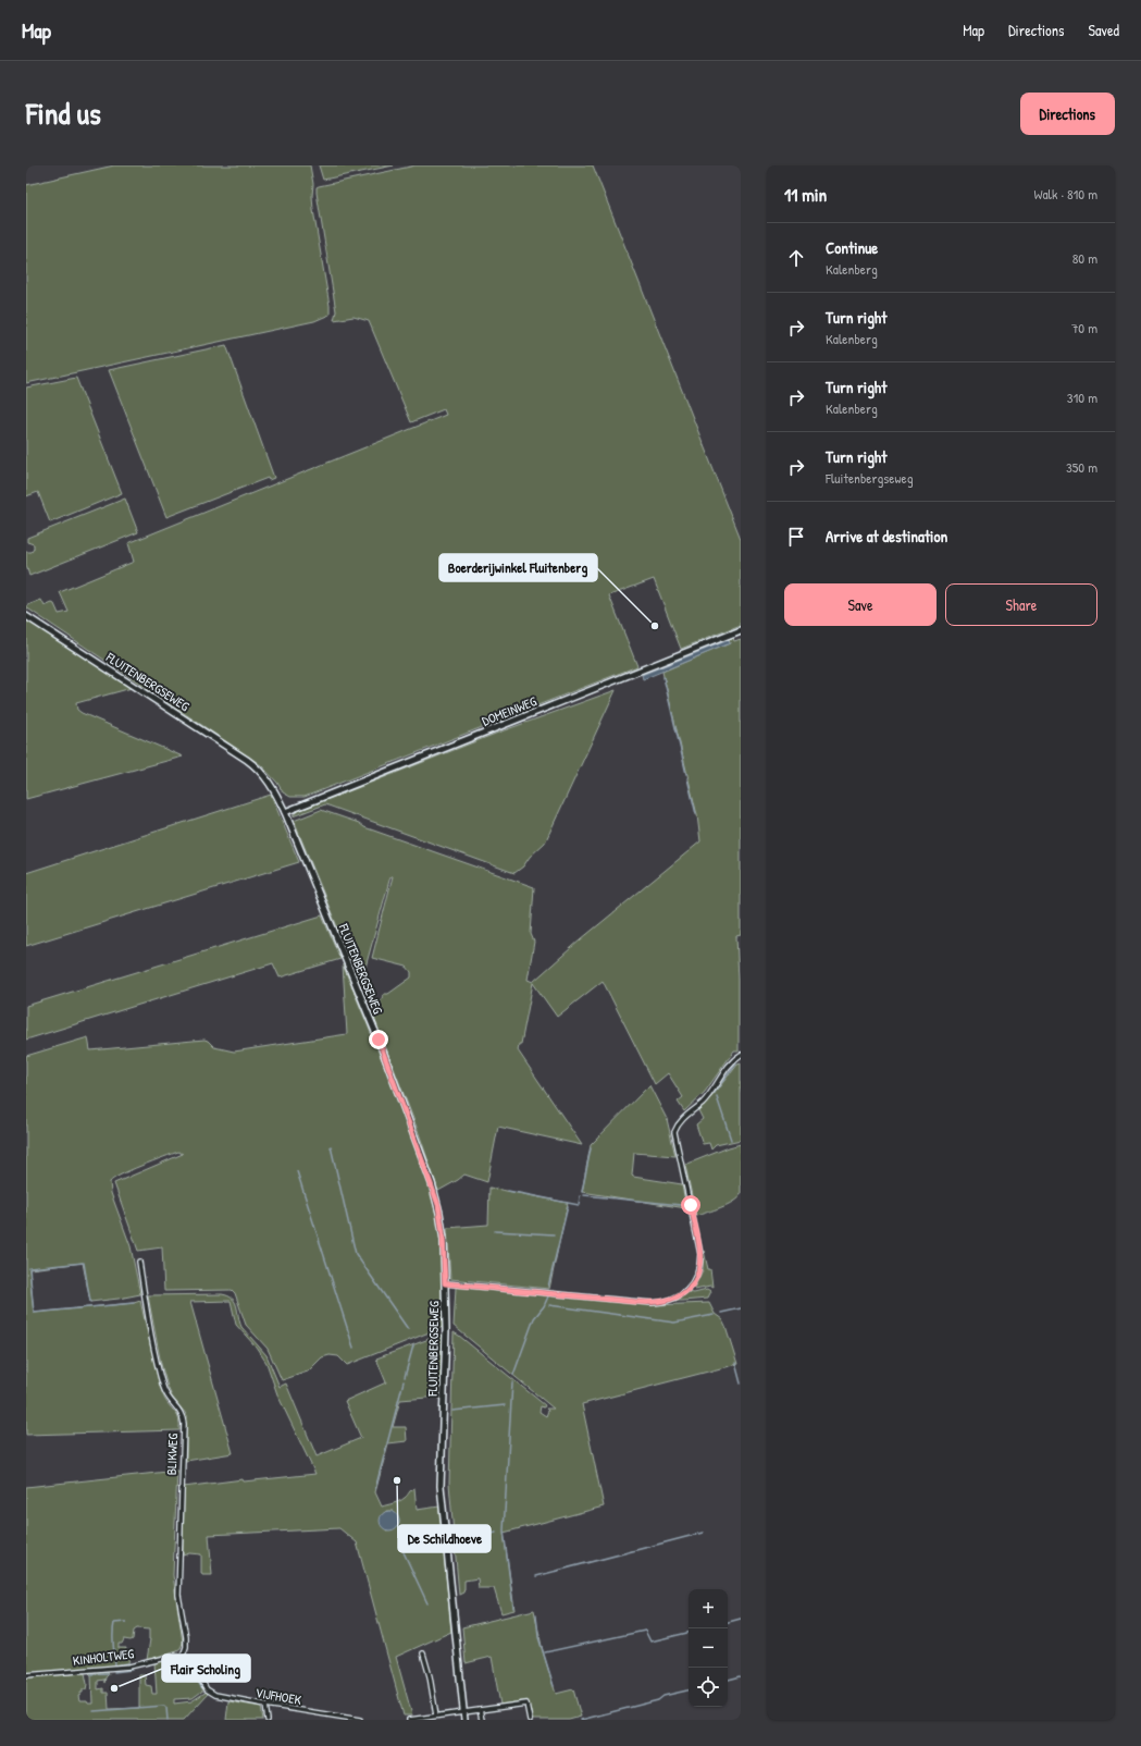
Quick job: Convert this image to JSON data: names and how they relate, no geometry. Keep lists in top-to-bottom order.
{
  "streets": {
    "street": [
      "FLUITENBERGSEWEG",
      "DOMEINWEG",
      "BLIKWEG",
      "KINHOLTWEG",
      "VIJFHOEK"
    ]
  },
  "crossings": [
    ["FLUITENBERGSEWEG", "DOMEINWEG"],
    ["BLIKWEG", "KINHOLTWEG"],
    ["BLIKWEG", "VIJFHOEK"],
    ["KINHOLTWEG", "VIJFHOEK"]
  ],
  "places": ["Boerderijwinkel Fluitenberg", "De Schildhoeve", "Flair Scholing"],
  "page": {
    "header": "Map",
    "nav": ["Map", "Directions", "Saved"],
    "title": "Find us",
    "buttons": [
      "Directions",
      ["Save", "Share"]
    ],
    "heading": ["11 min", "Walk · 810 m"],
    "list": [
      ["Continue", "Kalenberg", "80 m"],
      ["Turn right", "Kalenberg", "70 m"],
      ["Turn right", "Kalenberg", "310 m"],
      ["Turn right", "Fluitenbergseweg", "350 m"],
      "Arrive at destination"
    ],
    "map_buttons": ["+", "−"]
  }
}
